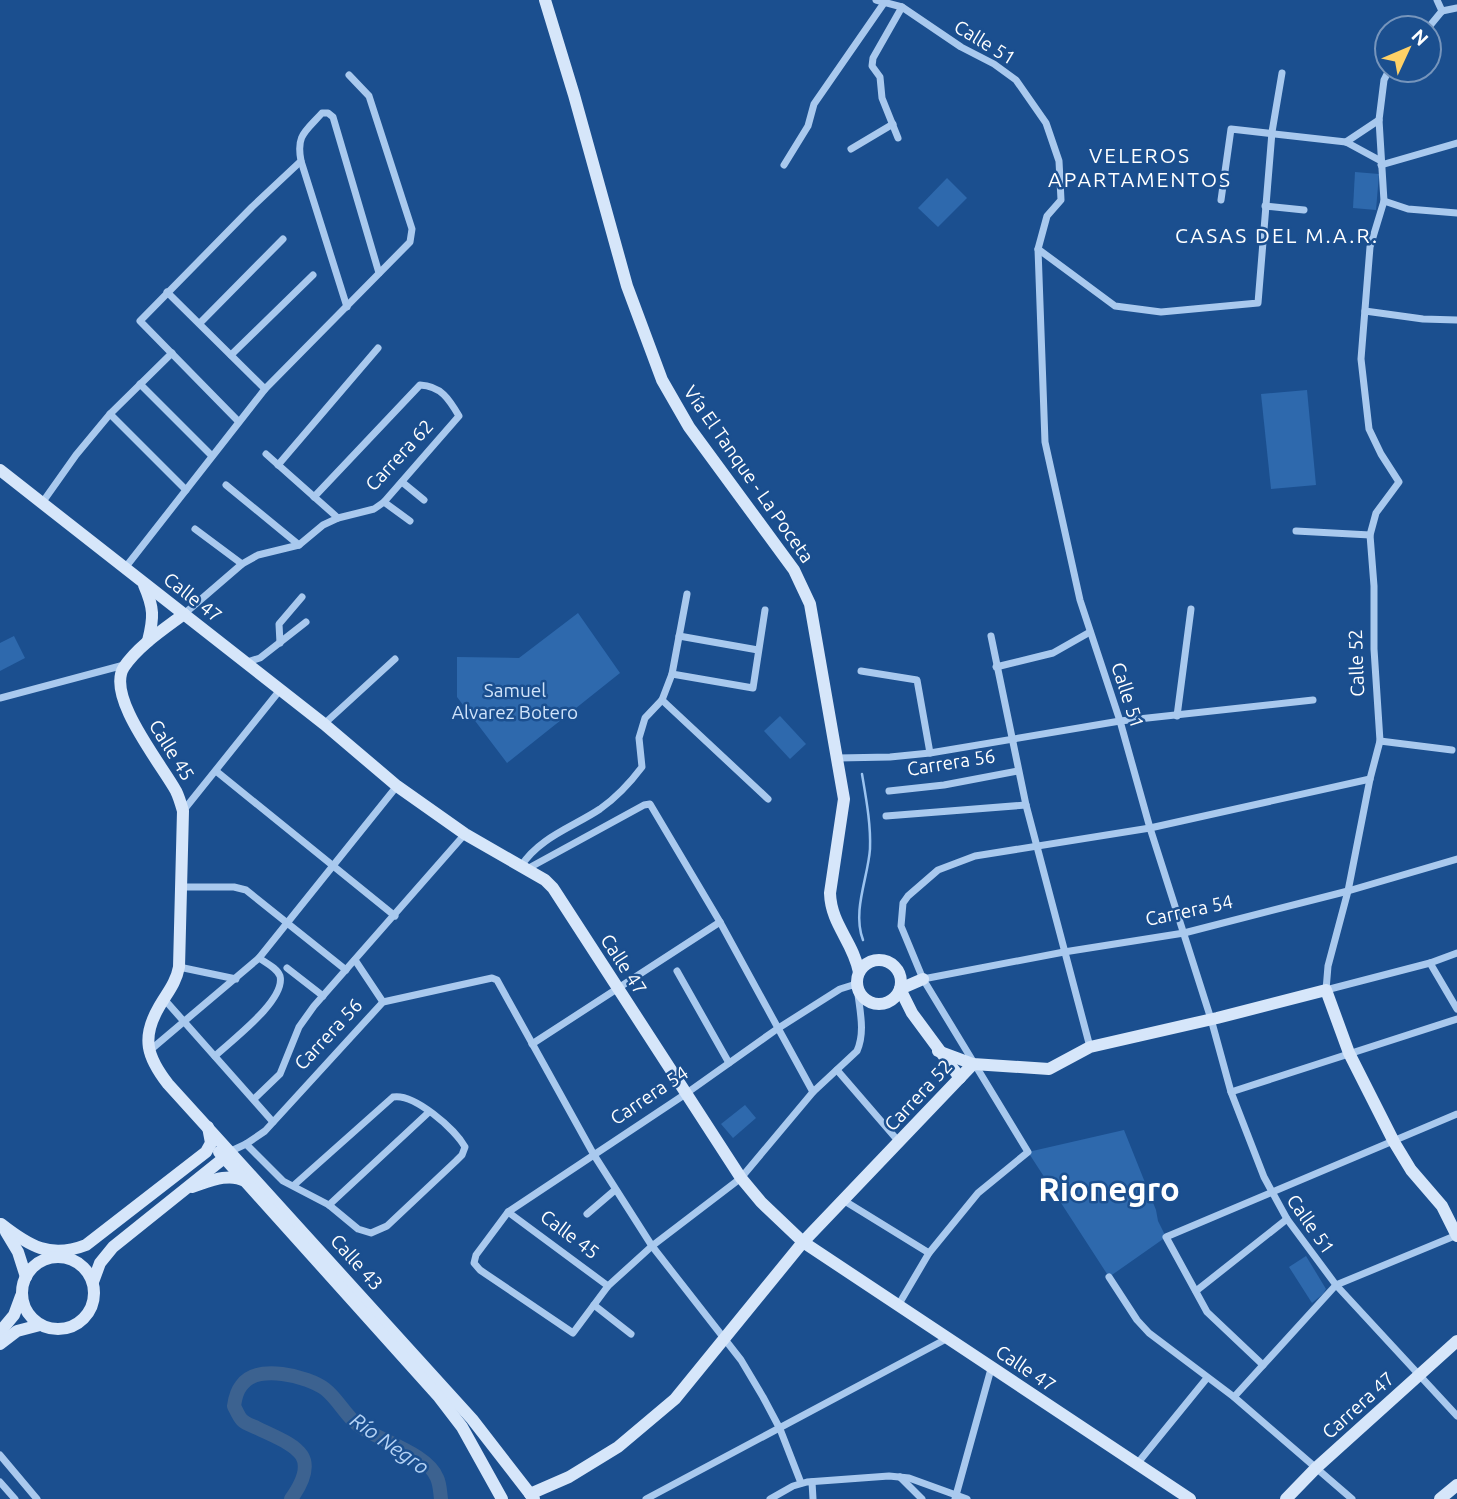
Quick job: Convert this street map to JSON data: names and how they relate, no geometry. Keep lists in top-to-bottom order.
{
  "streets": {
    "street": [
      "Calle 51",
      "Carrera 62",
      "Vía El Tanque - La Poceta",
      "Calle 47",
      "Calle 52",
      "Calle 45",
      "Carrera 56",
      "Carrera 54",
      "Carrera 52",
      "Calle 43",
      "Carrera 47"
    ]
  },
  "crossings": [
    ["Calle 51", "Carrera 54"],
    ["Calle 51", "Carrera 52"],
    ["Calle 51", "Carrera 47"],
    ["Carrera 62", "Calle 47"],
    ["Vía El Tanque - La Poceta", "Carrera 54"],
    ["Calle 47", "Carrera 54"],
    ["Calle 47", "Carrera 52"],
    ["Calle 52", "Carrera 54"],
    ["Calle 52", "Carrera 52"],
    ["Calle 45", "Carrera 54"],
    ["Calle 45", "Calle 43"],
    ["Carrera 56", "Calle 43"],
    ["Carrera 52", "Calle 43"]
  ],
  "districts": ["VELEROS APARTAMENTOS", "CASAS DEL M.A.R.", "Rionegro"],
  "water": ["Río Negro"],
  "parks": ["Samuel Alvarez Botero"],
  "north": "top right"
}
